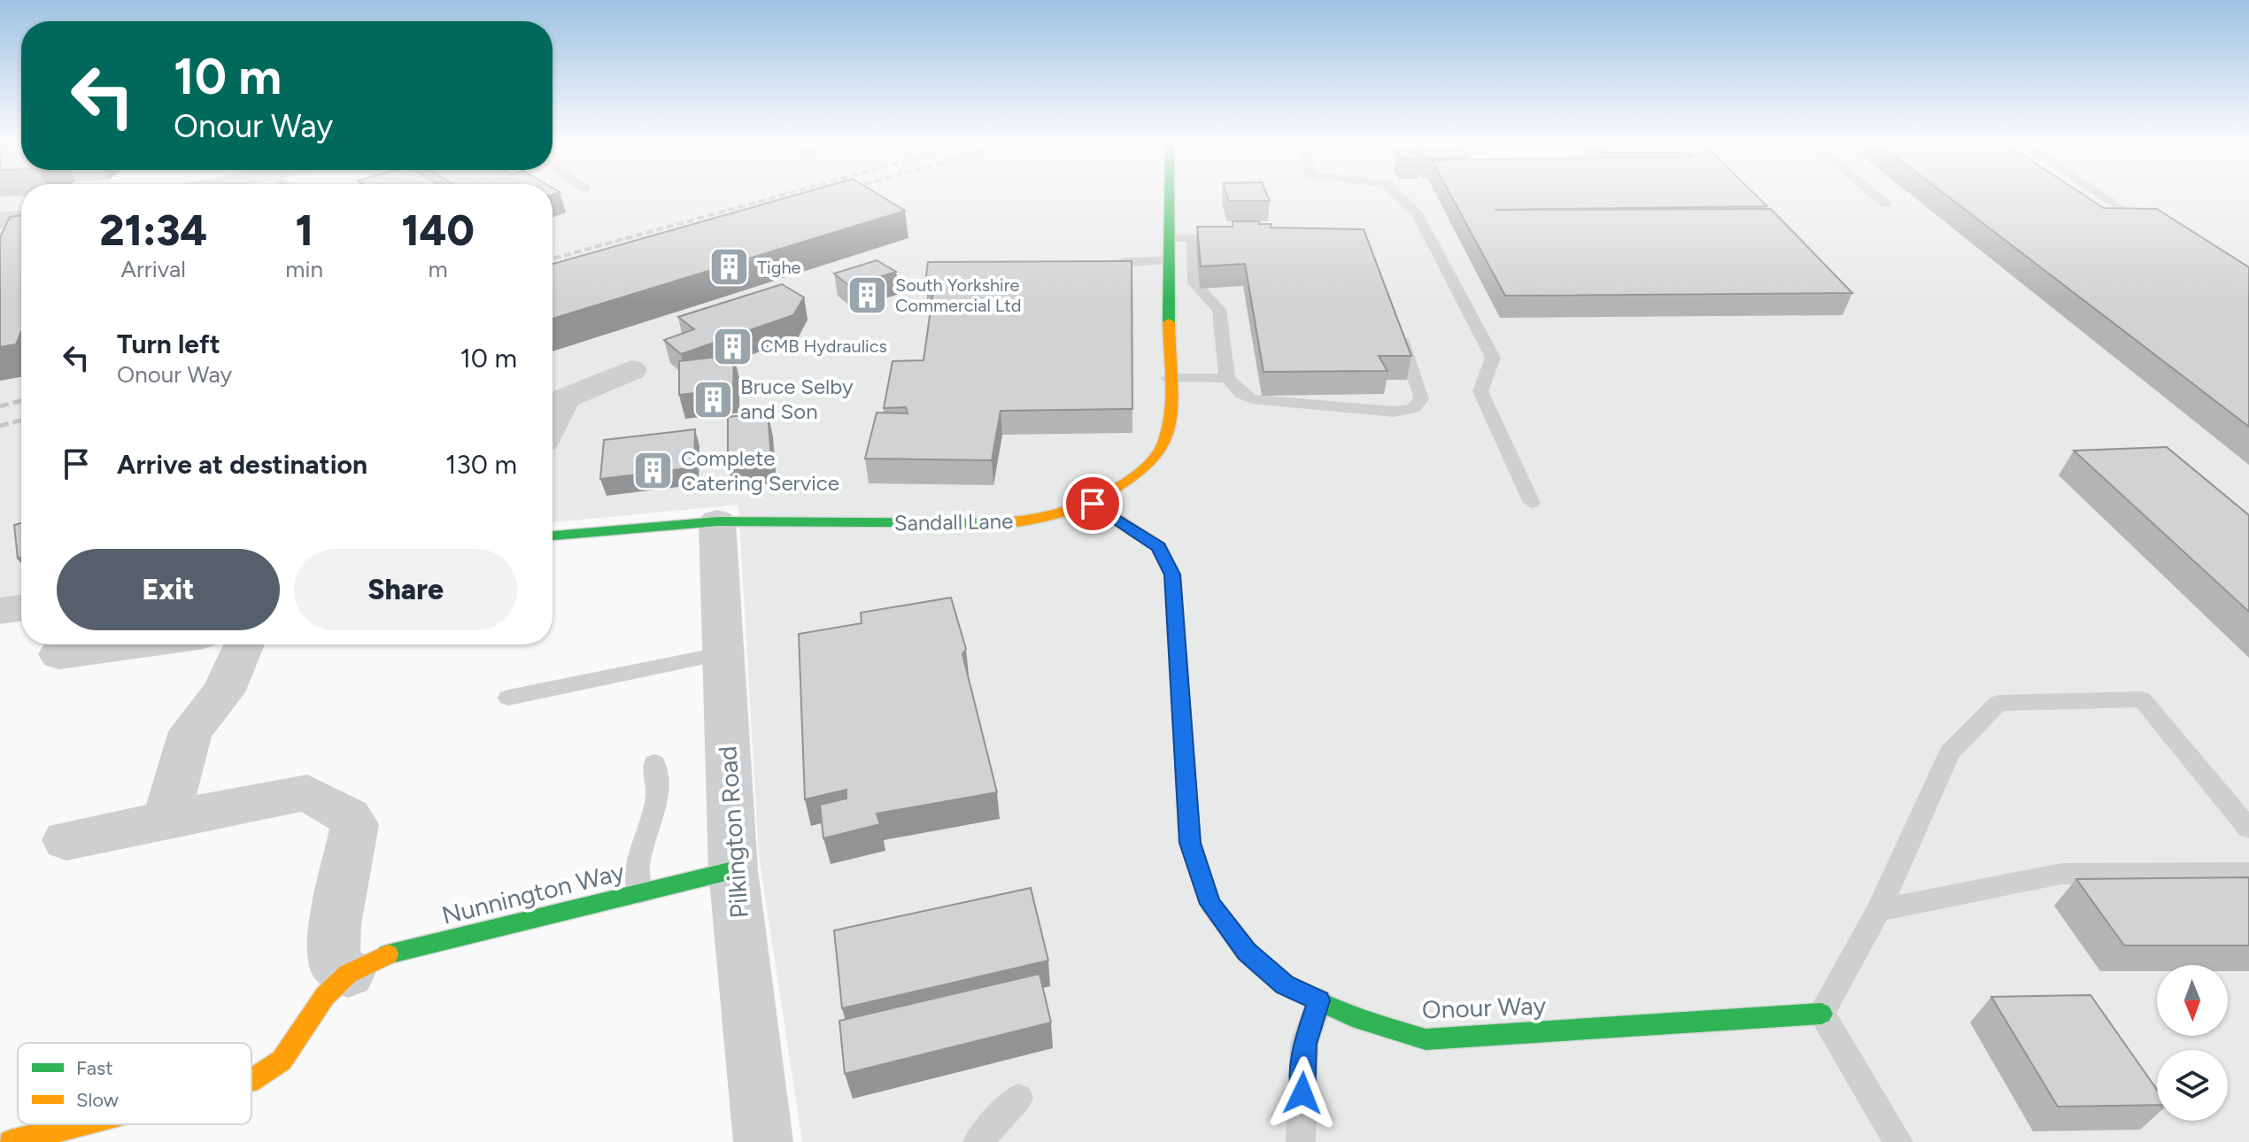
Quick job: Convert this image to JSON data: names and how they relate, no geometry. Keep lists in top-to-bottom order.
{
  "streets": {
    "street": [
      "Sandall Lane",
      "Pilkington Road",
      "Nunnington Way",
      "Onour Way"
    ]
  },
  "crossings": [
    ["Sandall Lane", "Pilkington Road"],
    ["Sandall Lane", "Onour Way"],
    ["Pilkington Road", "Nunnington Way"]
  ],
  "places": {
    "building": [
      "Tighe",
      "South Yorkshire Commercial Ltd",
      "CMB Hydraulics",
      "Bruce Selby and Son",
      "Complete Catering Service"
    ]
  },
  "legend": ["Fast", "Slow"],
  "north": "bottom",
  "page": {
    "turn": ["10 m", "Onour Way"],
    "eta": [
      "21:34",
      "Arrival",
      "1",
      "min",
      "140",
      "m"
    ],
    "list": [
      {
        "name": "Turn left",
        "note": "Onour Way",
        "value": "10 m"
      },
      {
        "name": "Arrive at destination",
        "value": "130 m"
      }
    ],
    "buttons": ["Exit", "Share"]
  }
}
